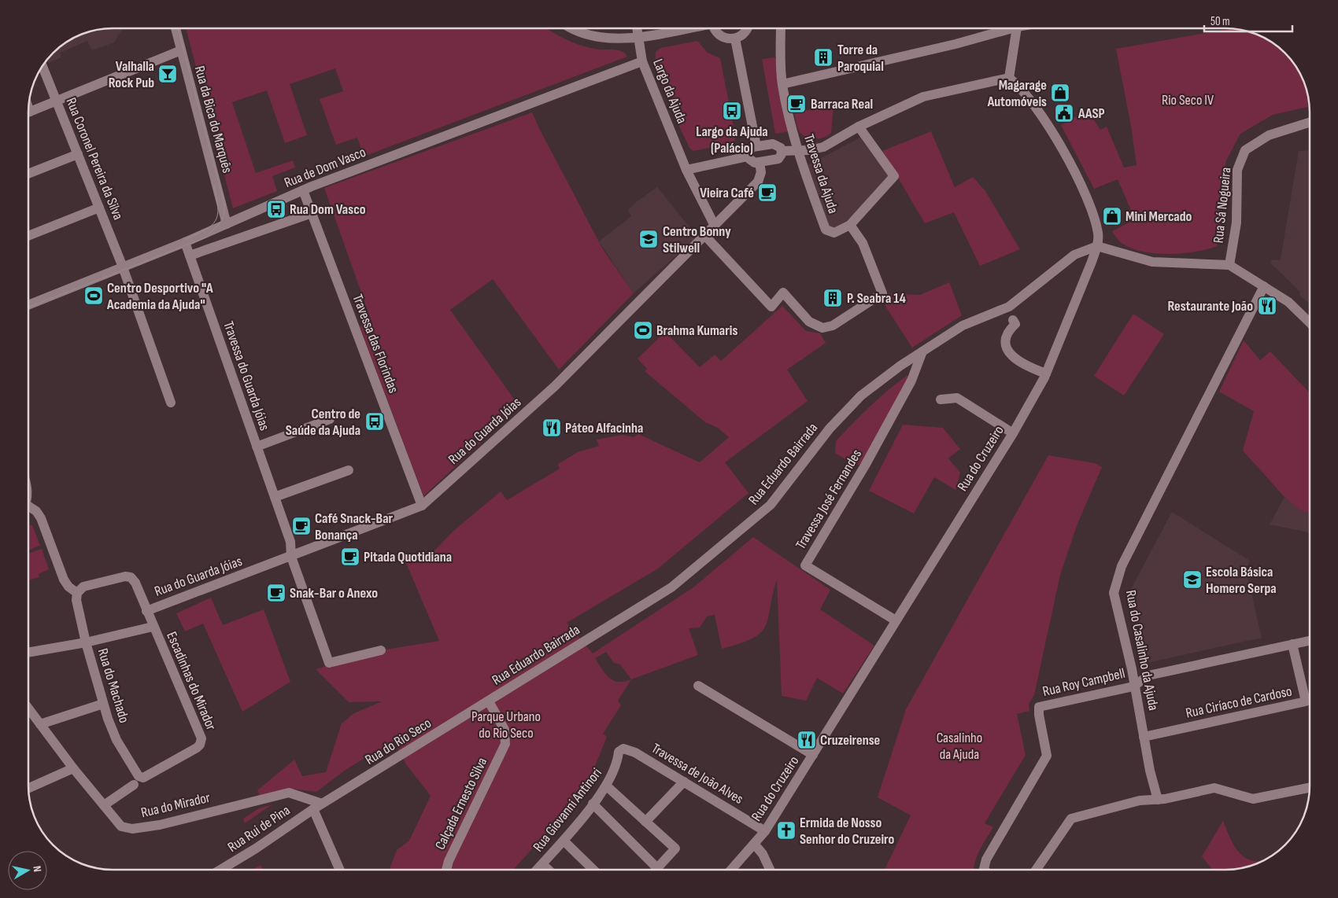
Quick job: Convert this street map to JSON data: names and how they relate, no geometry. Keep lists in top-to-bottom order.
{
  "streets": {
    "street": [
      "Largo da Ajuda",
      "Rua da Bica do Marquês",
      "Rua Coronel Pereira da Silva",
      "Rua de Dom Vasco",
      "Travessa da Ajuda",
      "Rua Sá Nogueira",
      "Travessa das Florindas",
      "Travessa do Guarda Jóias",
      "Rua do Guarda Jóias",
      "Rua do Cruzeiro",
      "Rua Eduardo Bairrada",
      "Travessa José Fernandes",
      "Rua do Casalinho da Ajuda",
      "Escadinhas do Mirador",
      "Rua Roy Campbell",
      "Rua do Machado",
      "Rua Ciríaco de Cardoso",
      "Rua do Rio Seco",
      "Travessa de João Alves",
      "Calçada Ernesto Silva",
      "Rua do Mirador",
      "Rua Giovanni Antinori",
      "Rua Rui de Pina"
    ]
  },
  "crossings": [
    ["Largo da Ajuda", "Rua de Dom Vasco"],
    ["Largo da Ajuda", "Rua do Guarda Jóias"],
    ["Rua da Bica do Marquês", "Rua de Dom Vasco"],
    ["Rua Coronel Pereira da Silva", "Rua de Dom Vasco"],
    ["Rua de Dom Vasco", "Travessa das Florindas"],
    ["Rua de Dom Vasco", "Travessa do Guarda Jóias"],
    ["Travessa das Florindas", "Rua do Guarda Jóias"],
    ["Travessa do Guarda Jóias", "Rua do Guarda Jóias"],
    ["Rua do Guarda Jóias", "Escadinhas do Mirador"],
    ["Rua do Cruzeiro", "Rua Eduardo Bairrada"],
    ["Rua do Cruzeiro", "Travessa José Fernandes"],
    ["Rua do Cruzeiro", "Travessa de João Alves"],
    ["Rua Eduardo Bairrada", "Travessa José Fernandes"],
    ["Rua Eduardo Bairrada", "Rua do Rio Seco"],
    ["Rua Eduardo Bairrada", "Calçada Ernesto Silva"],
    ["Rua do Casalinho da Ajuda", "Rua Roy Campbell"],
    ["Rua do Casalinho da Ajuda", "Rua Ciríaco de Cardoso"],
    ["Escadinhas do Mirador", "Rua do Machado"],
    ["Rua Roy Campbell", "Rua Ciríaco de Cardoso"],
    ["Rua do Rio Seco", "Calçada Ernesto Silva"],
    ["Rua do Rio Seco", "Rua do Mirador"],
    ["Rua do Rio Seco", "Rua Rui de Pina"],
    ["Travessa de João Alves", "Rua Giovanni Antinori"],
    ["Rua do Mirador", "Rua Rui de Pina"]
  ],
  "parks": ["Rio Seco IV", "Parque Urbano do Rio Seco", "Casalinho da Ajuda"],
  "places": {
    "building": ["Torre da Paroquial", "P. Seabra 14"],
    "bar": ["Valhalla Rock Pub"],
    "shop": ["Magarage Automóveis", "Mini Mercado"],
    "cafe": [
      "Barraca Real",
      "Vieira Café",
      "Café Snack-Bar Bonança",
      "Pitada Quotidiana",
      "Snak-Bar o Anexo"
    ],
    "bus stop": ["Largo da Ajuda (Palácio)", "Rua Dom Vasco", "Centro de Saúde da Ajuda"],
    "public building": ["AASP"],
    "school or university": ["Centro Bonny Stilwell", "Escola Básica Homero Serpa"],
    "sports": ["Centro Desportivo \"A Academia da Ajuda\"", "Brahma Kumaris"],
    "restaurant": ["Restaurante João", "Páteo Alfacinha", "Cruzeirense"],
    "church": ["Ermida de Nosso Senhor do Cruzeiro"]
  },
  "scale_bar": "50 m",
  "north": "right"
}
